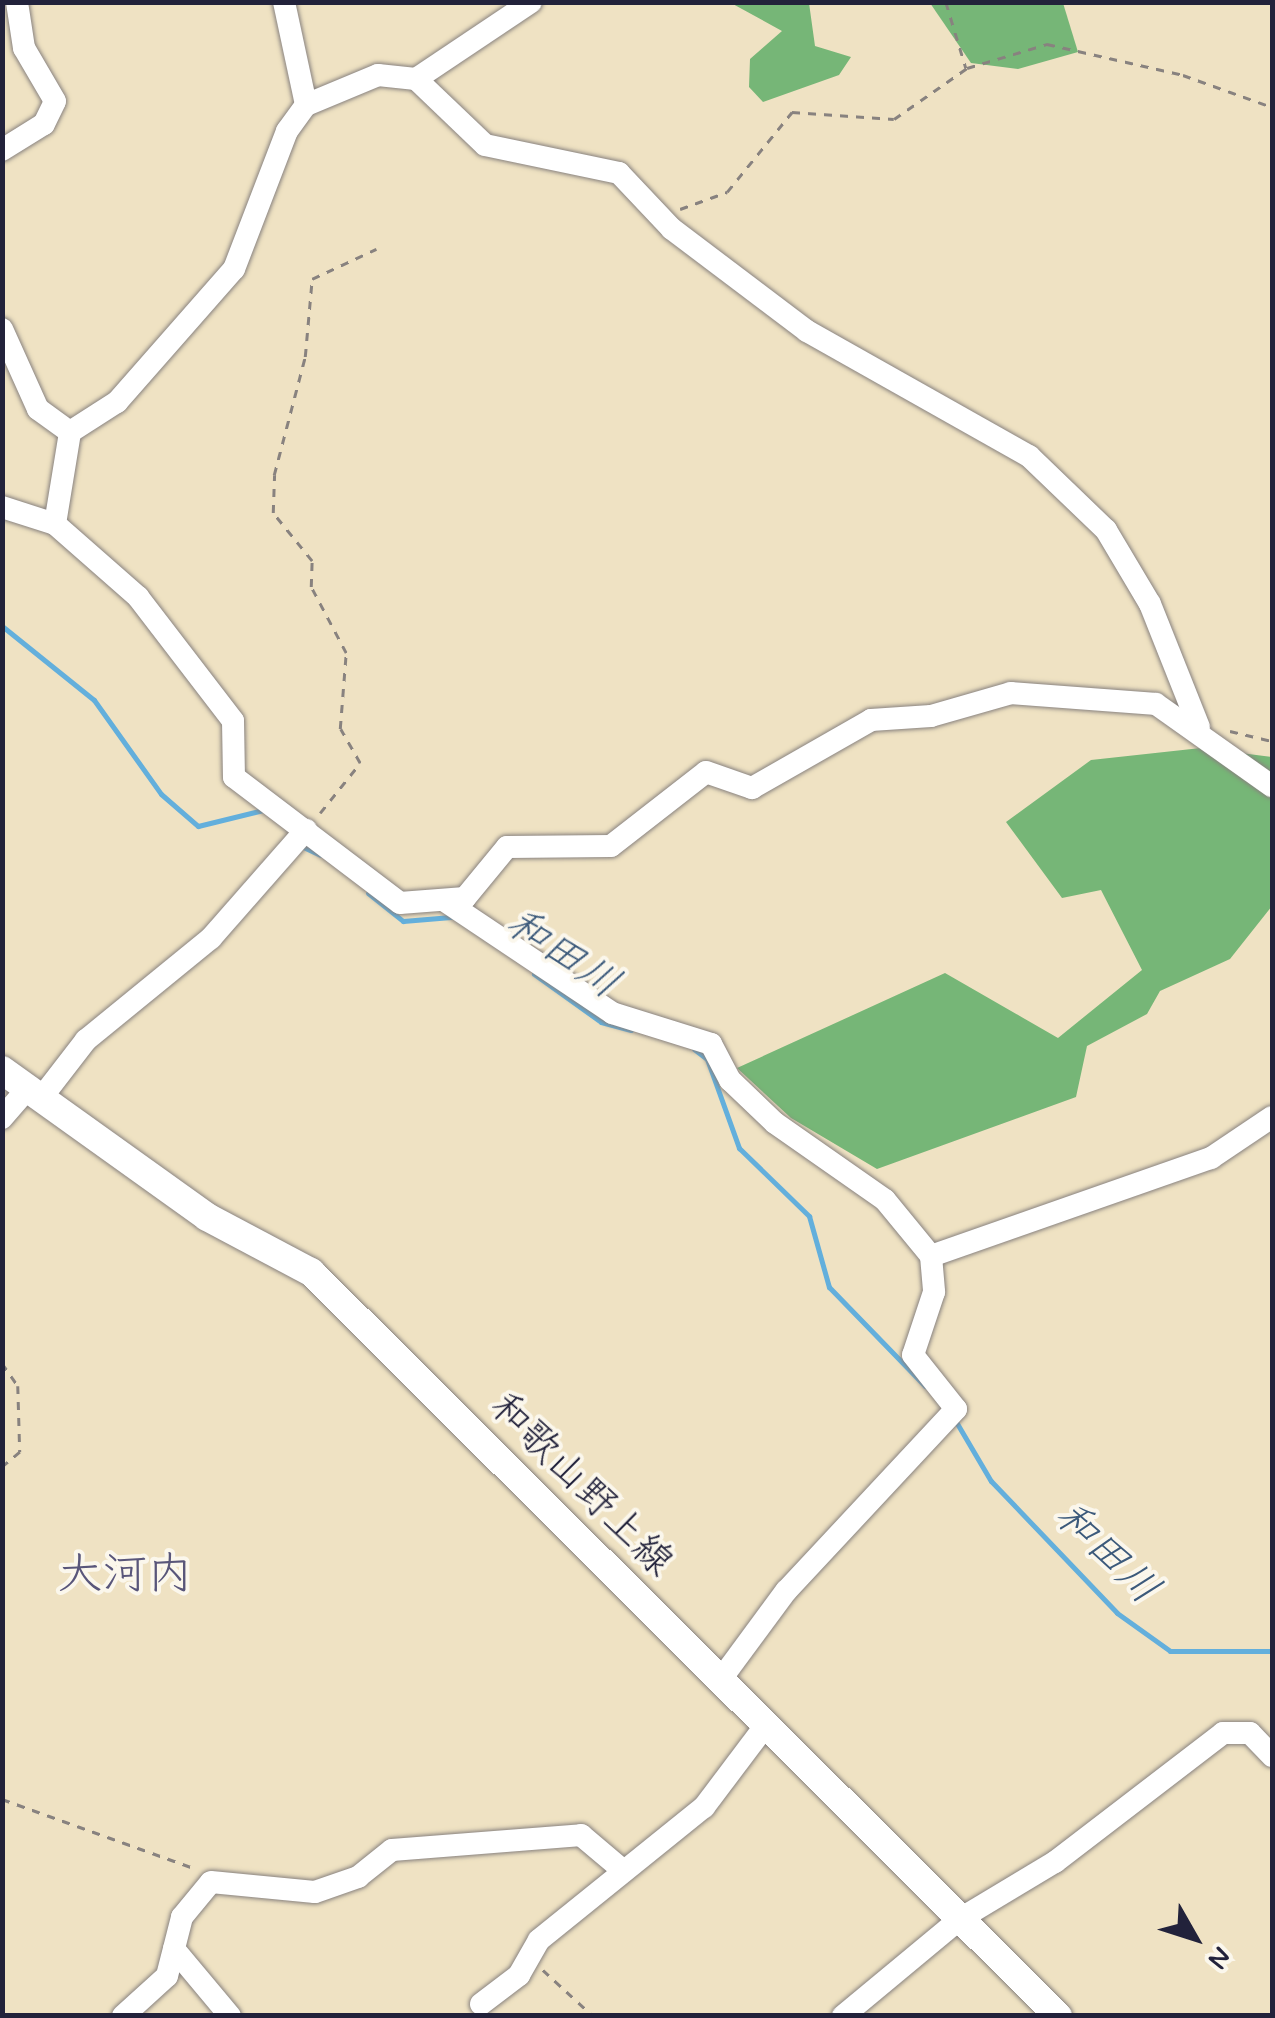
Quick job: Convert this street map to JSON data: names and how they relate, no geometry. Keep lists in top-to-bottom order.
{
  "streets": {
    "main road": ["和歌山野上線"]
  },
  "districts": ["大河内"],
  "water": ["和田川"],
  "north": "bottom right"
}
